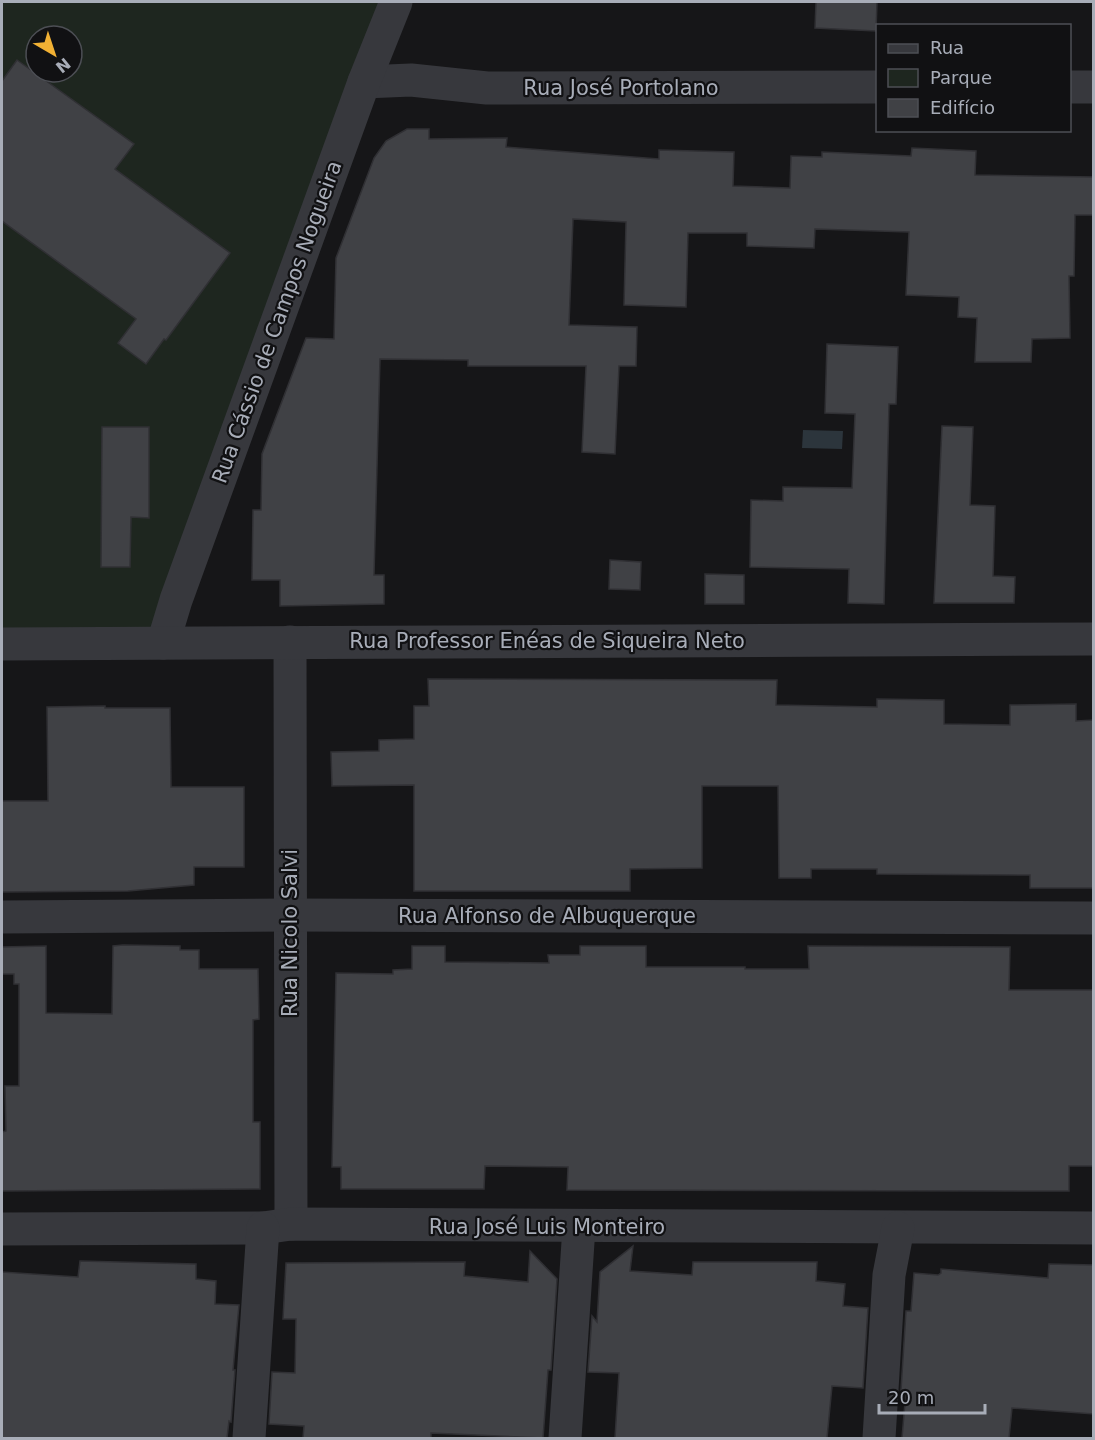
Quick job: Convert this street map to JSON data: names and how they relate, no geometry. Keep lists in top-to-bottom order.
{
  "streets": {
    "street": [
      "Rua José Portolano",
      "Rua Cássio de Campos Nogueira",
      "Rua Professor Enéas de Siqueira Neto",
      "Rua Alfonso de Albuquerque",
      "Rua Nicolo Salvi",
      "Rua José Luis Monteiro"
    ]
  },
  "crossings": [
    ["Rua José Portolano", "Rua Cássio de Campos Nogueira"],
    ["Rua Cássio de Campos Nogueira", "Rua Professor Enéas de Siqueira Neto"],
    ["Rua Professor Enéas de Siqueira Neto", "Rua Nicolo Salvi"],
    ["Rua Alfonso de Albuquerque", "Rua Nicolo Salvi"],
    ["Rua Nicolo Salvi", "Rua José Luis Monteiro"]
  ],
  "legend": ["Rua", "Parque", "Edifício"],
  "scale_bar": "20 m",
  "north": "bottom right"
}
